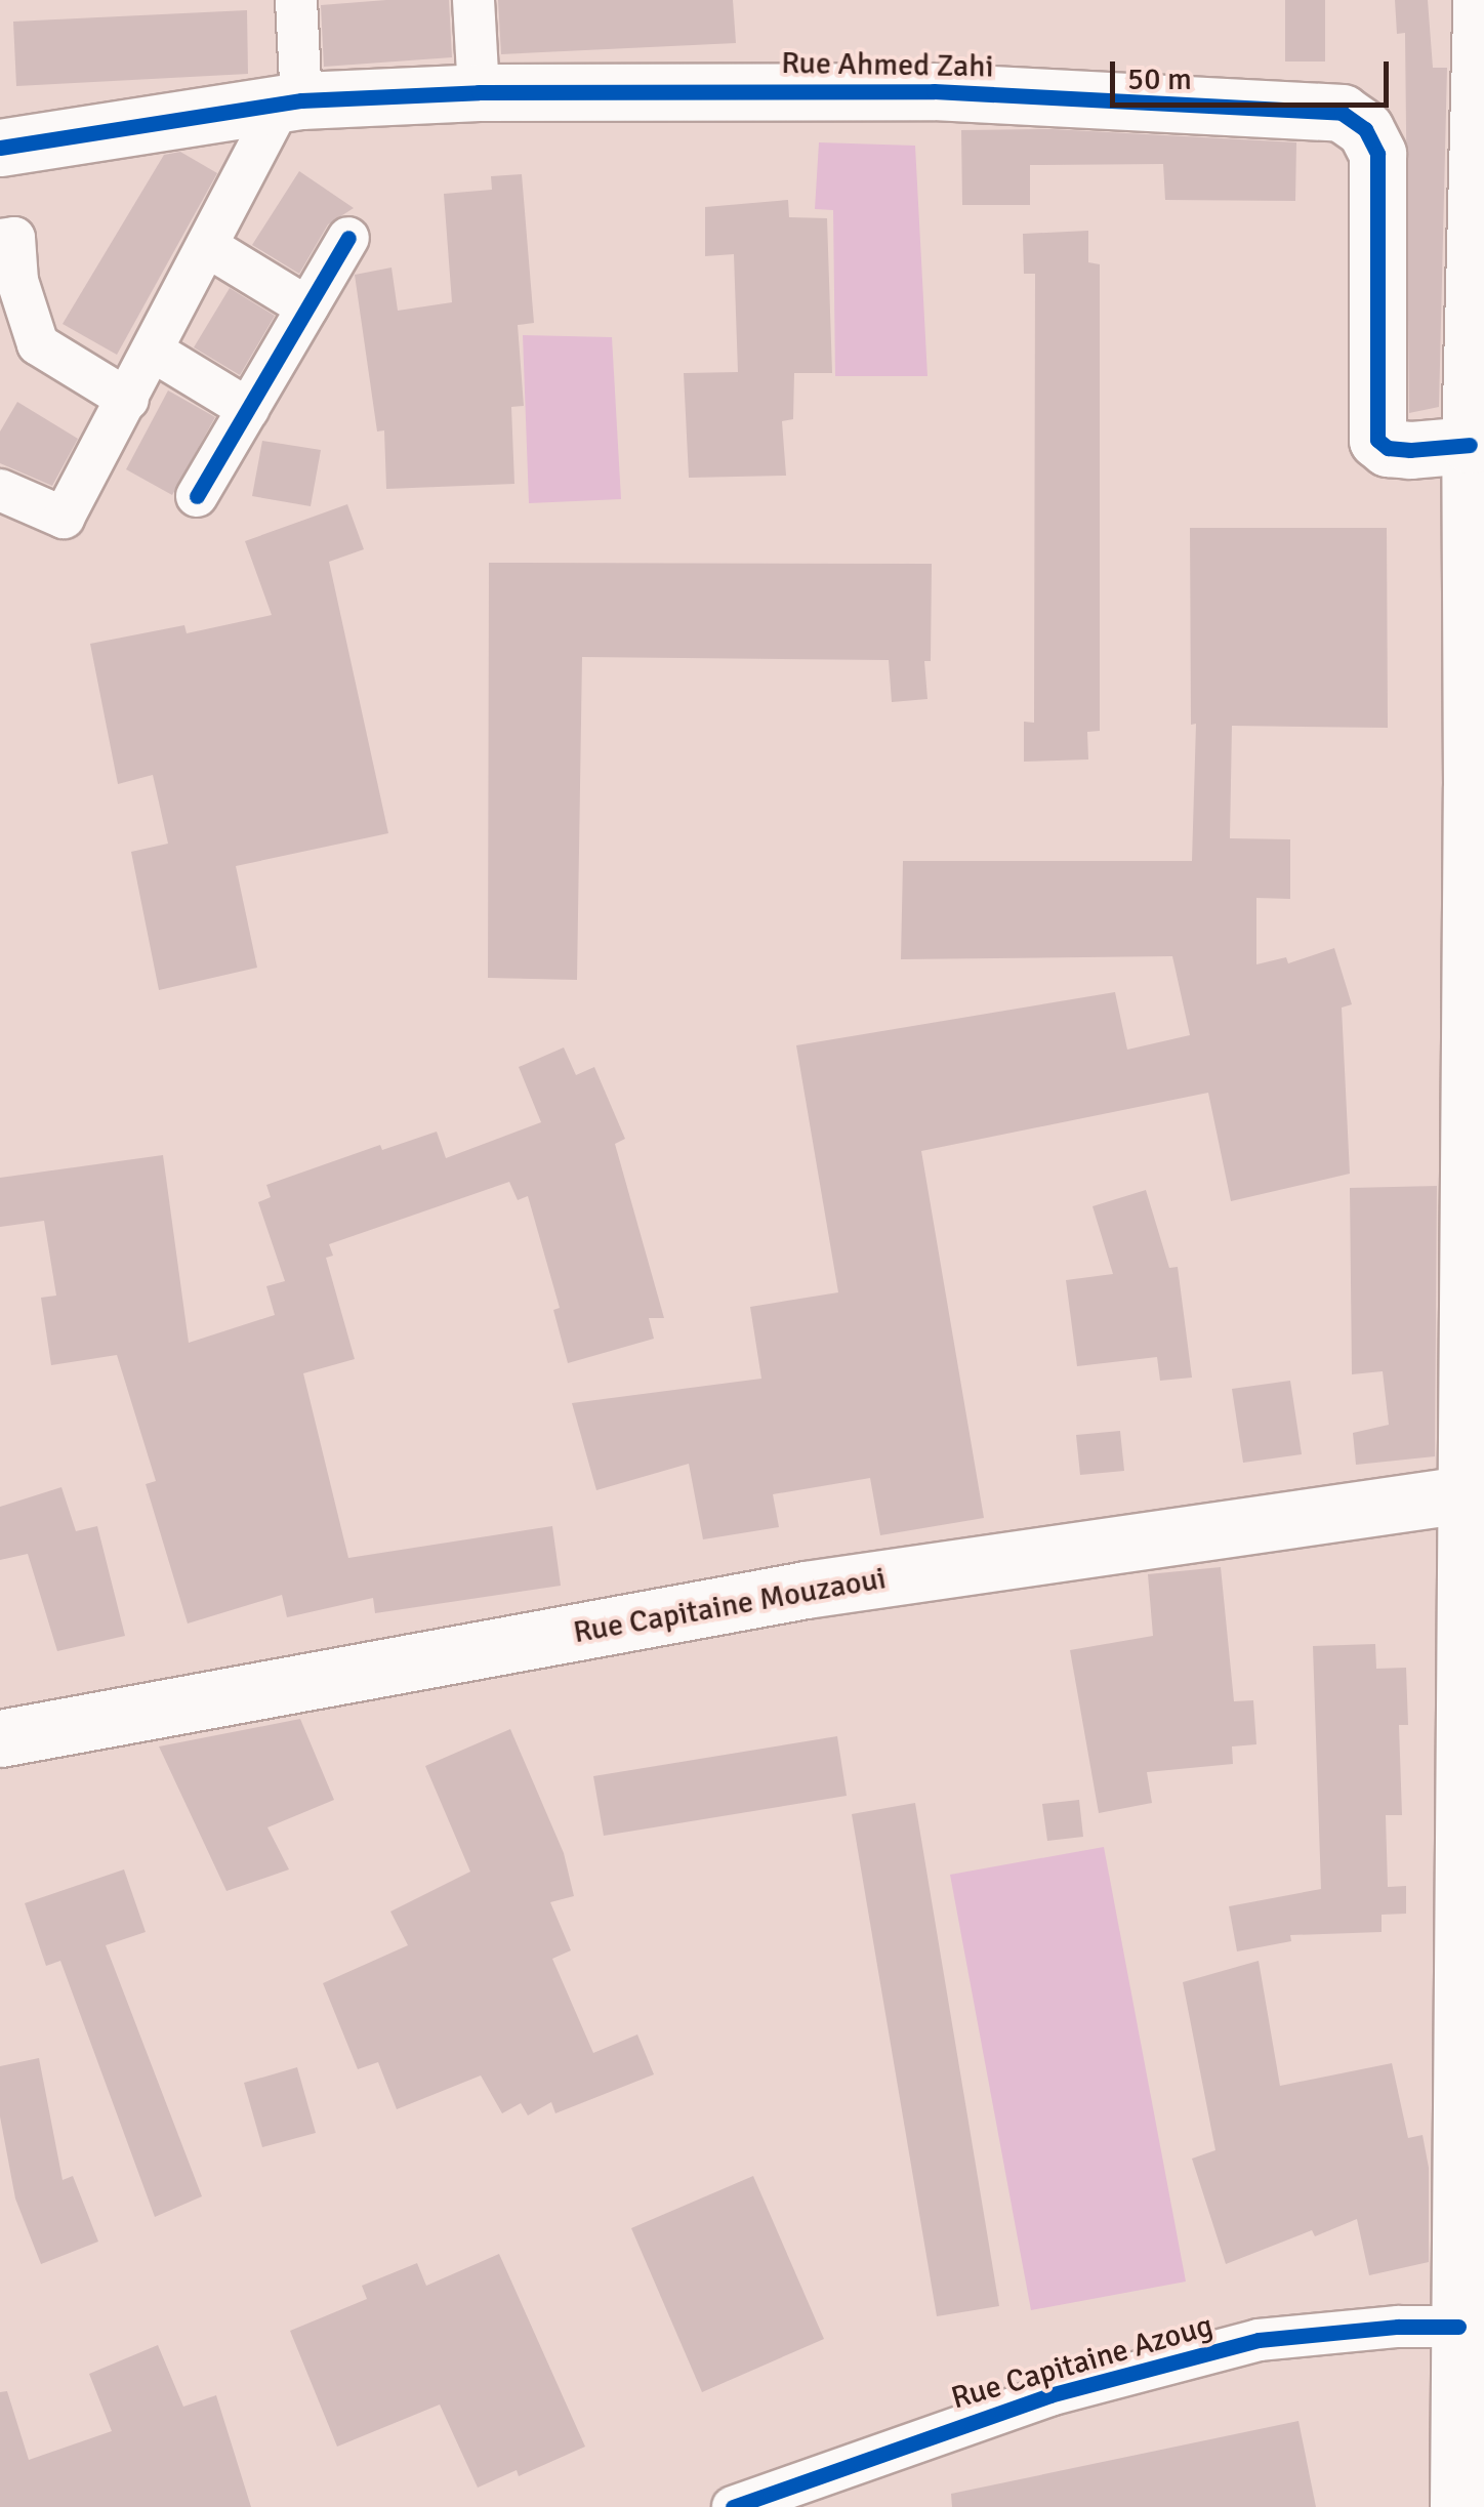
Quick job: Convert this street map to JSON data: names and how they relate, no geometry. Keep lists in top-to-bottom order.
{
  "streets": {
    "main road": ["Rue Ahmed Zahi", "Rue Capitaine Mouzaoui"],
    "street": ["Rue Capitaine Azoug"]
  },
  "scale_bar": "50 m"
}
